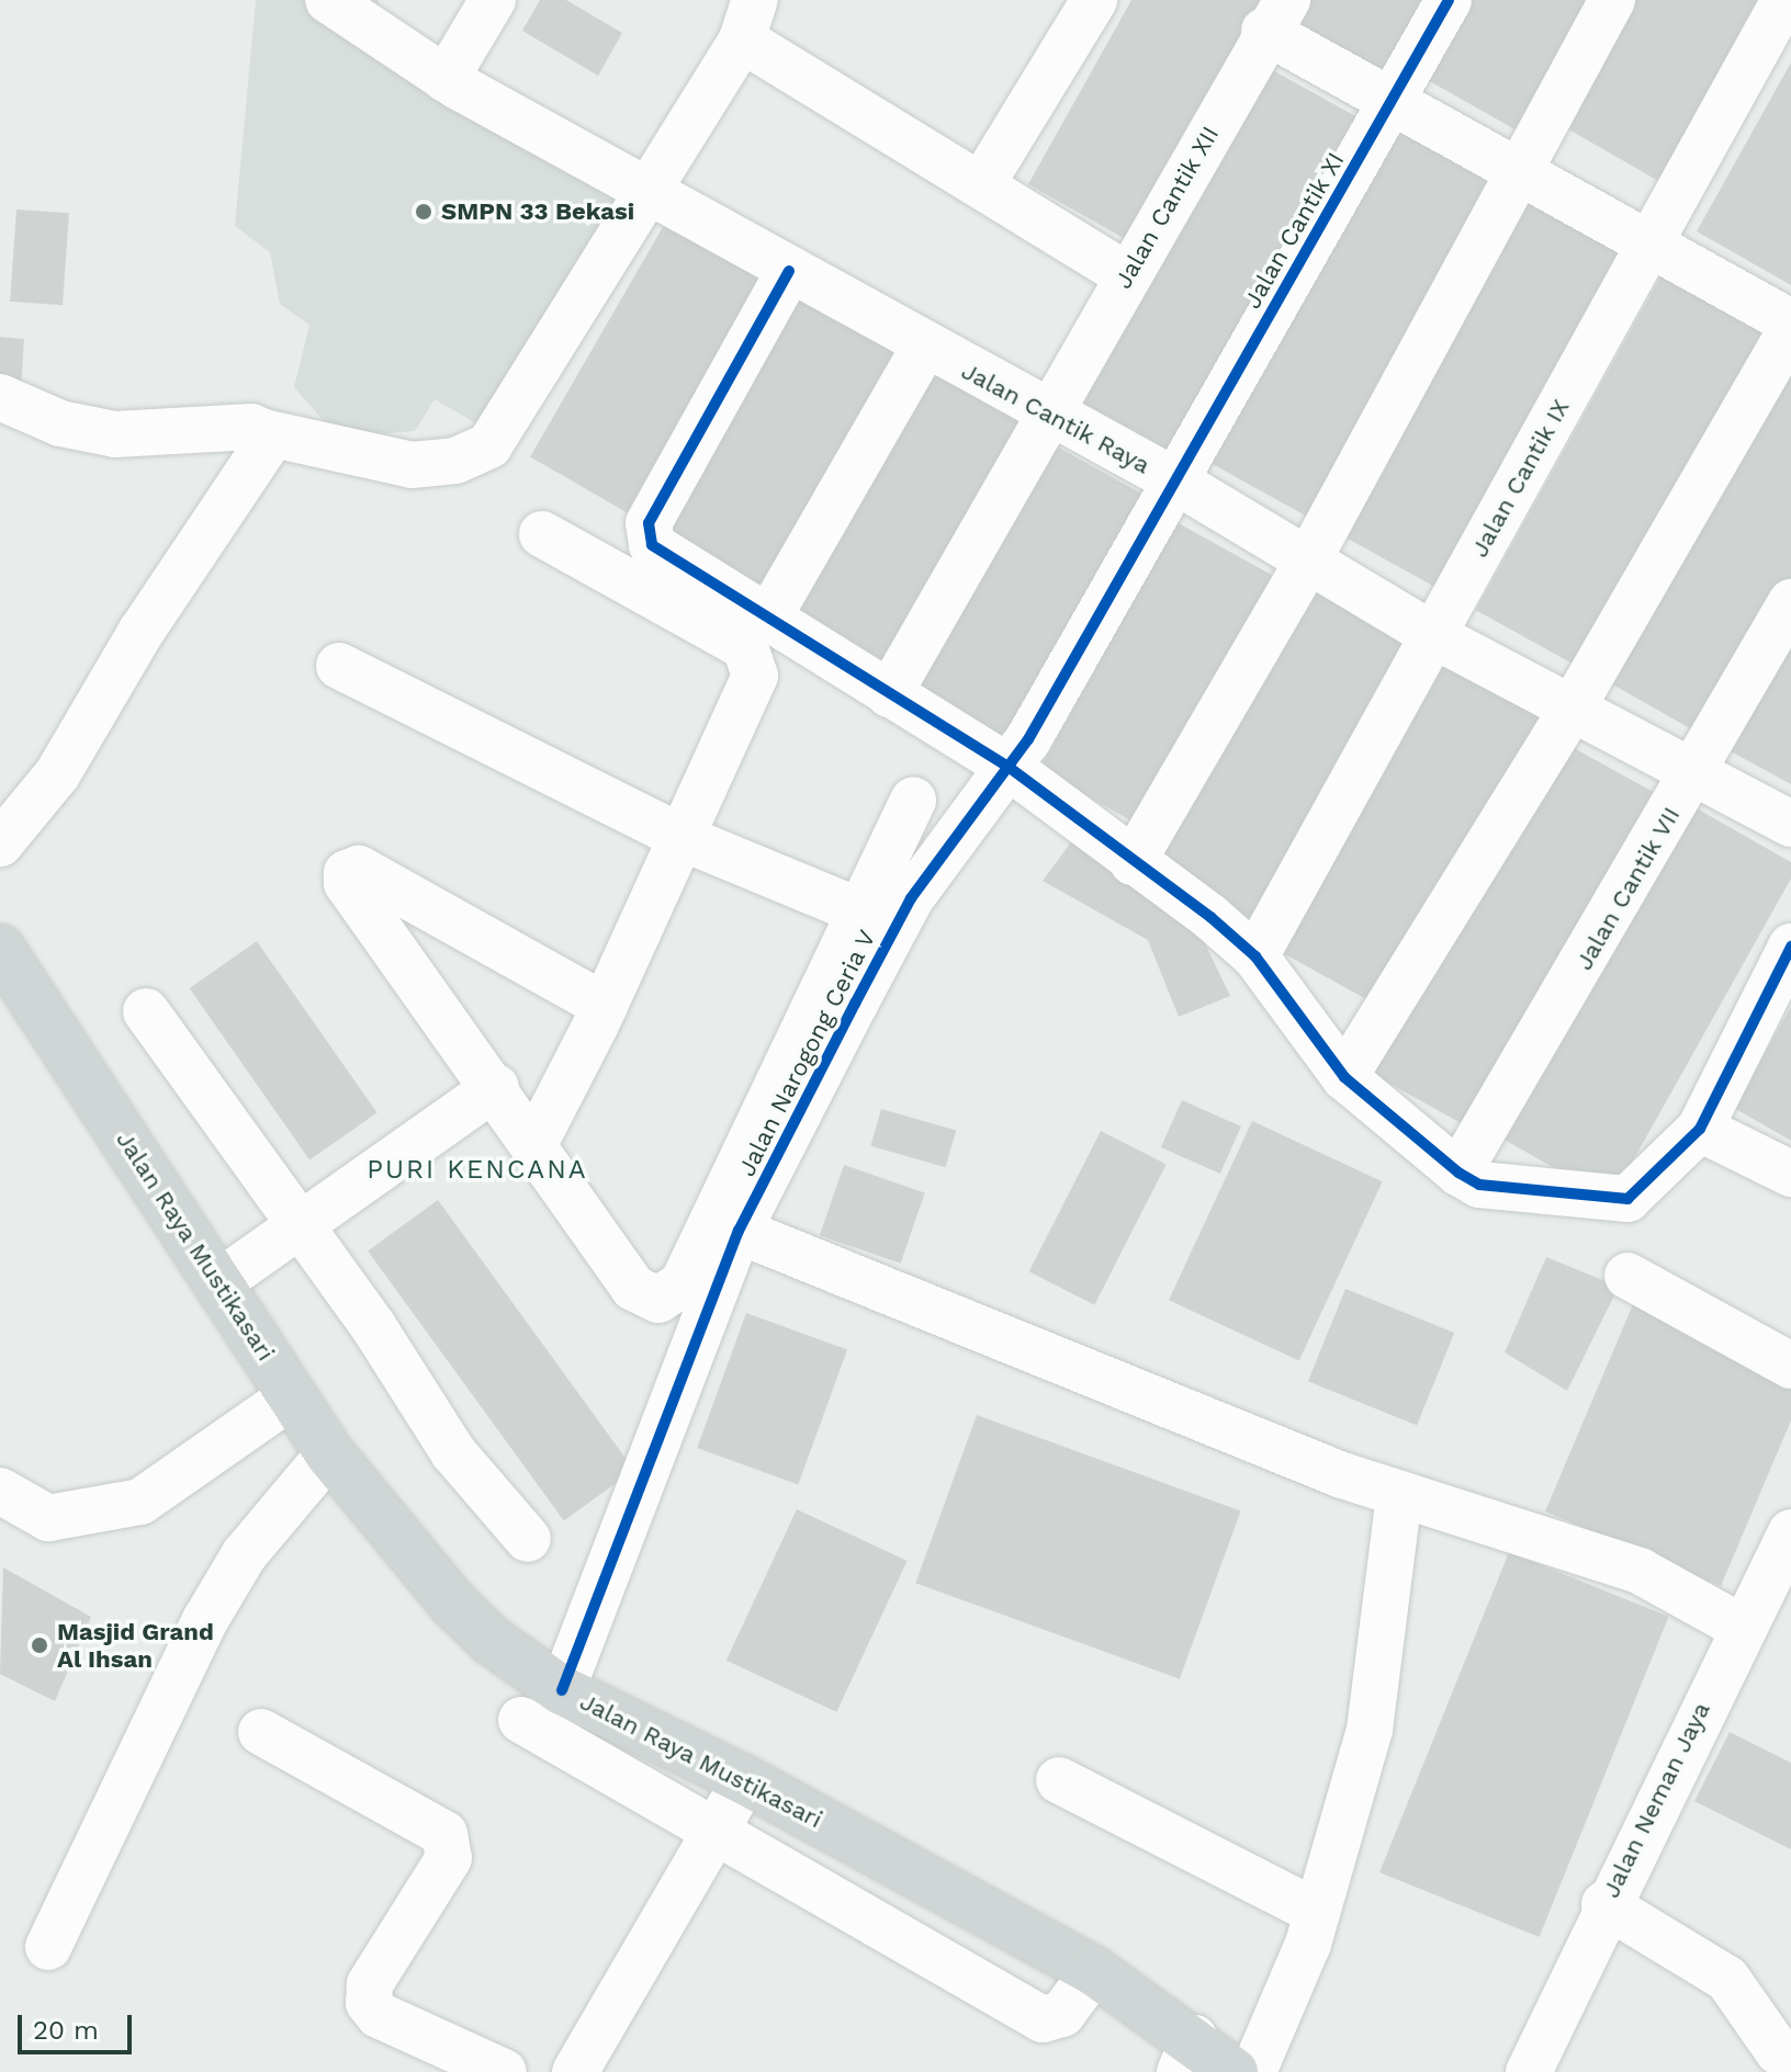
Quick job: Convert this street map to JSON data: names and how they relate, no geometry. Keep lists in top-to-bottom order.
{
  "streets": {
    "main road": ["Jalan Raya Mustikasari"],
    "street": [
      "Jalan Cantik XII",
      "Jalan Cantik XI",
      "Jalan Cantik Raya",
      "Jalan Cantik IX",
      "Jalan Cantik VII",
      "Jalan Narogong Ceria V",
      "Jalan Neman Jaya"
    ]
  },
  "crossings": [
    ["Jalan Cantik XII", "Jalan Cantik Raya"],
    ["Jalan Cantik XI", "Jalan Cantik Raya"],
    ["Jalan Cantik XI", "Jalan Narogong Ceria V"],
    ["Jalan Cantik Raya", "Jalan Cantik IX"],
    ["Jalan Cantik Raya", "Jalan Cantik VII"],
    ["Jalan Cantik Raya", "Jalan Narogong Ceria V"],
    ["Jalan Narogong Ceria V", "Jalan Raya Mustikasari"]
  ],
  "districts": ["PURI KENCANA"],
  "places": ["SMPN 33 Bekasi", "Masjid Grand Al Ihsan"],
  "scale_bar": "20 m"
}
